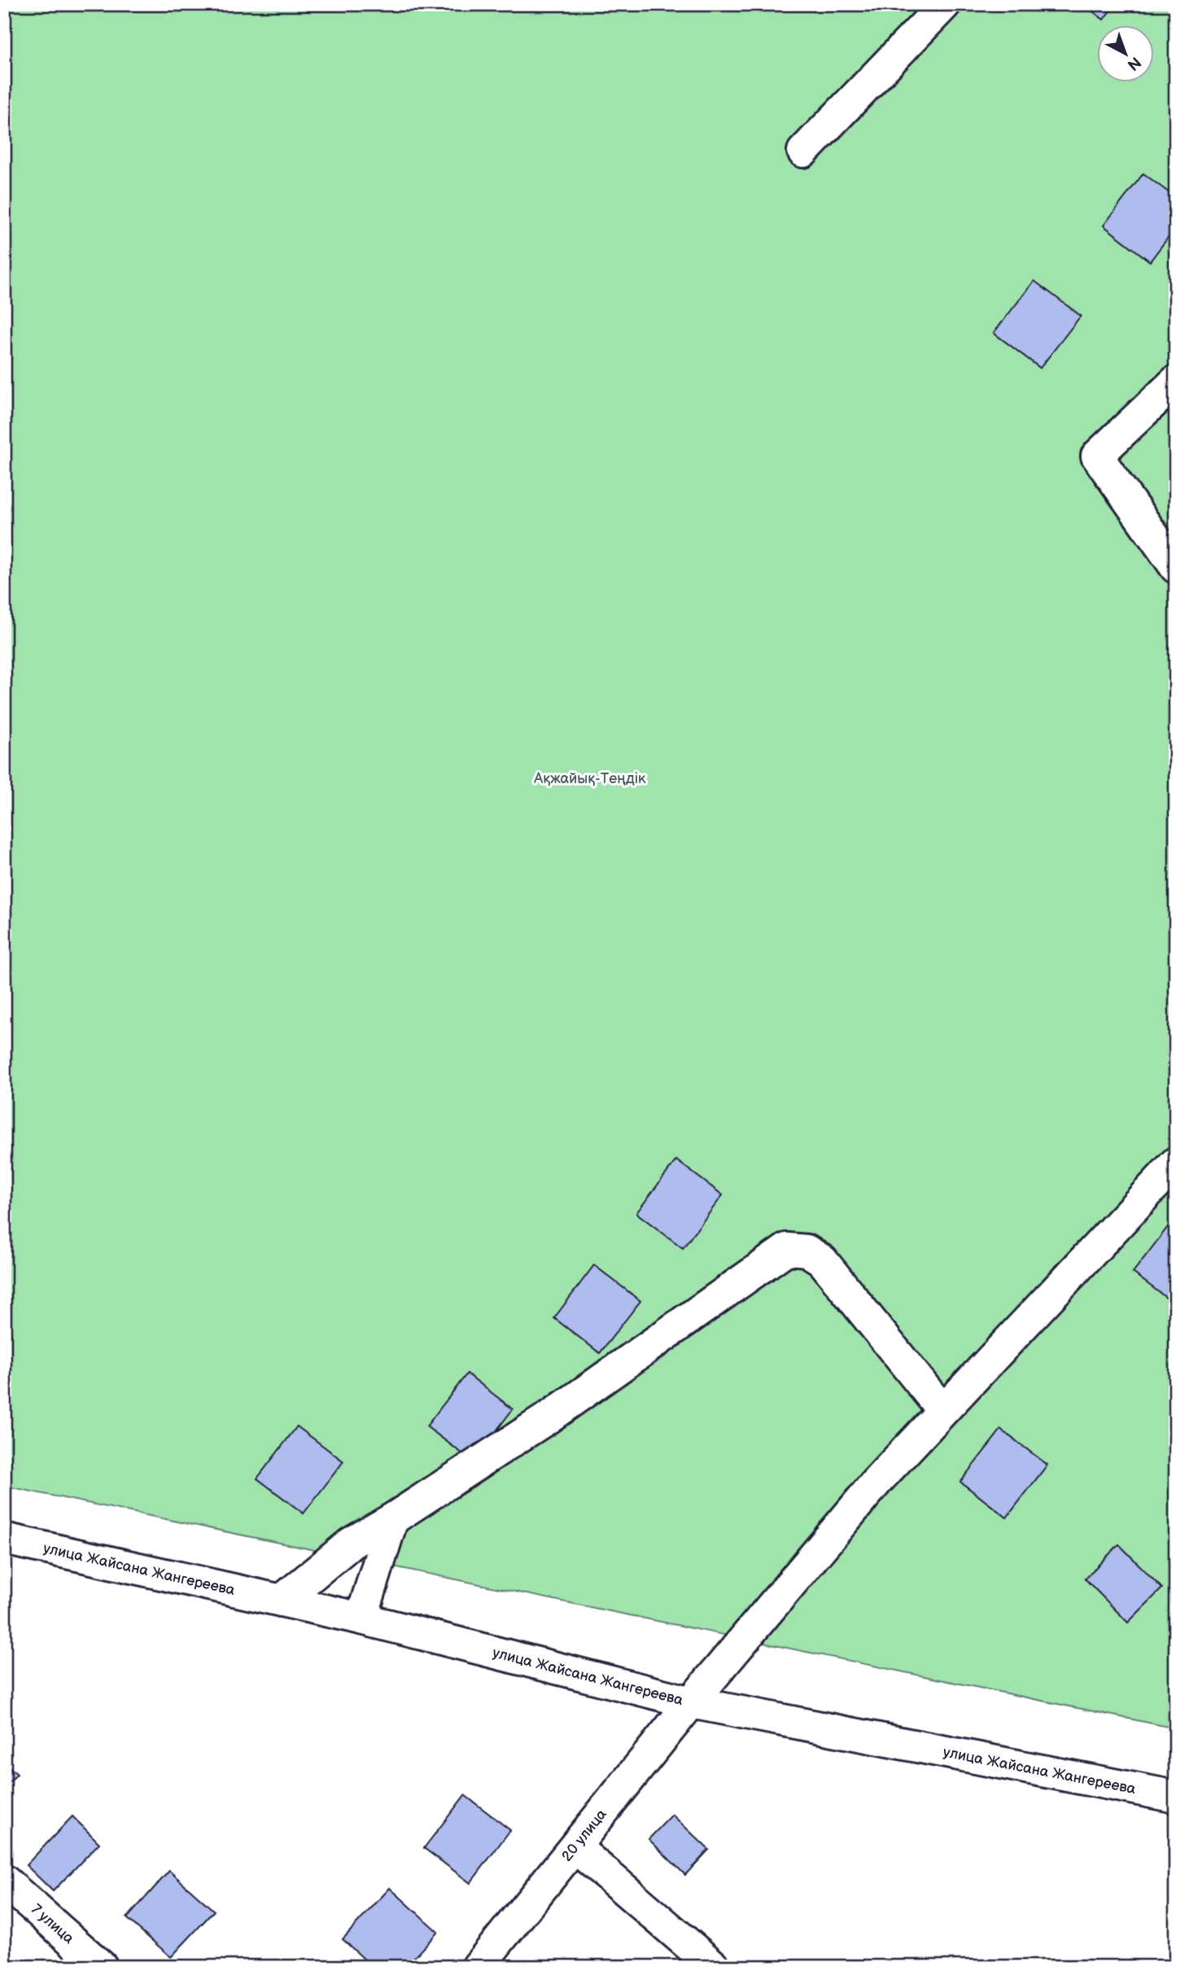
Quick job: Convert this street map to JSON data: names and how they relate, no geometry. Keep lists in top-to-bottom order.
{
  "streets": {
    "street": ["улица Жайсана Жангереева", "20 улица", "7 улица"]
  },
  "crossings": [
    ["улица Жайсана Жангереева", "20 улица"]
  ],
  "parks": ["Ақжайық-Теңдік"],
  "north": "bottom right"
}
